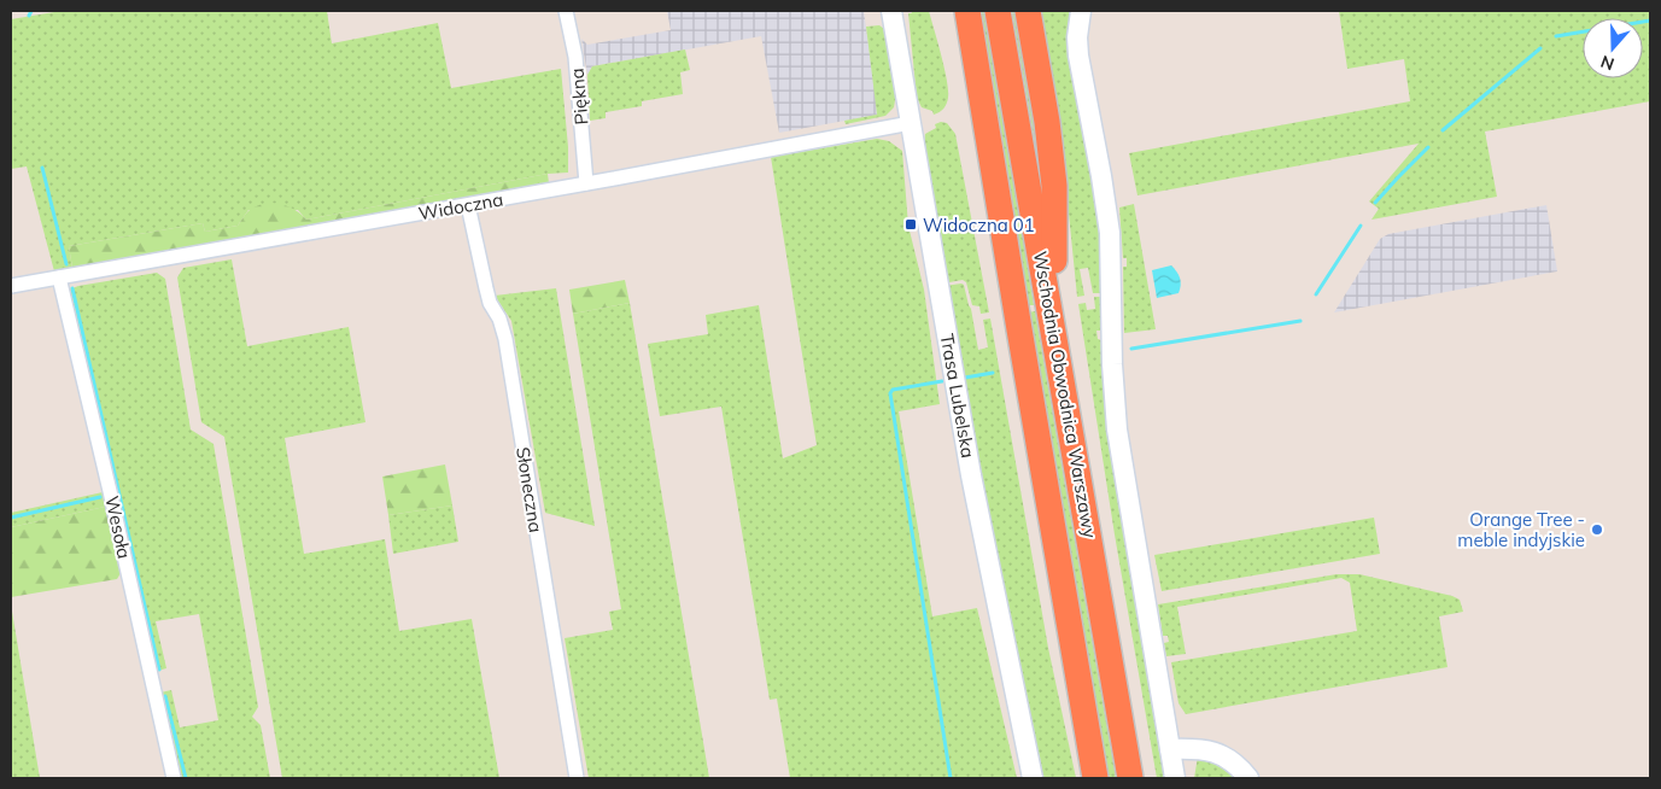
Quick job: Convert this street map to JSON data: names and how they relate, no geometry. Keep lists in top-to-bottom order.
{
  "streets": {
    "highway": ["Wschodnia Obwodnica Warszawy"],
    "street": [
      "Piękna",
      "Widoczna",
      "Trasa Lubelska",
      "Słoneczna",
      "Wesoła"
    ]
  },
  "crossings": [
    ["Piękna", "Widoczna"],
    ["Widoczna", "Trasa Lubelska"],
    ["Widoczna", "Słoneczna"],
    ["Widoczna", "Wesoła"]
  ],
  "places": {
    "transit": ["Widoczna 01"],
    "other": ["Orange Tree - meble indyjskie"]
  },
  "north": "bottom"
}
